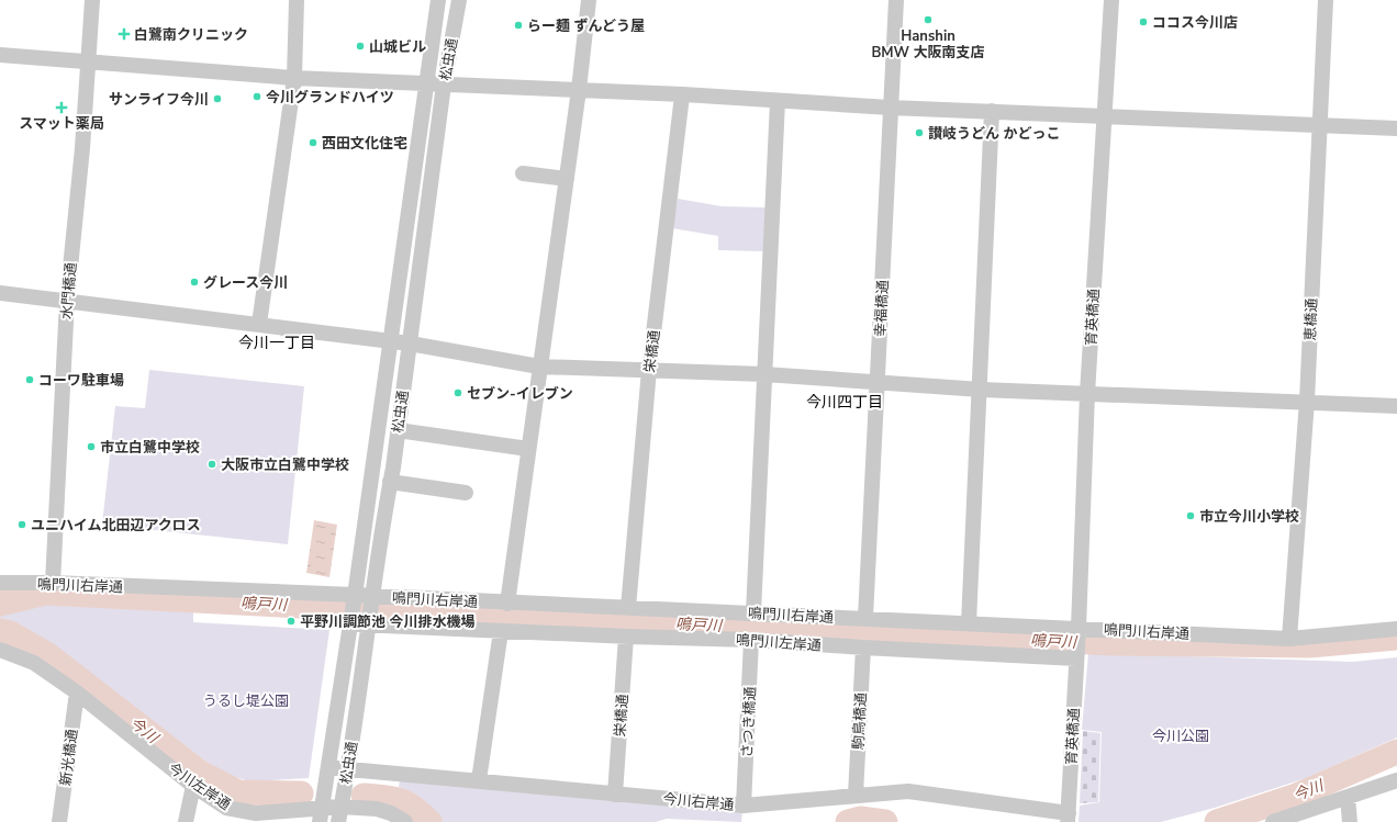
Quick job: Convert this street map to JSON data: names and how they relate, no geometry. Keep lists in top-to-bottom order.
{
  "streets": {
    "street": [
      "松虫通",
      "水門橋通",
      "幸福橋通",
      "育英橋通",
      "恵橋通",
      "栄橋通",
      "鳴門川右岸通",
      "鳴門川左岸通",
      "駒鳥橋通",
      "さつき橋通",
      "新光橋通",
      "今川左岸通",
      "今川右岸通"
    ]
  },
  "crossings": [
    ["松虫通", "鳴門川右岸通"],
    ["松虫通", "鳴門川左岸通"],
    ["松虫通", "今川左岸通"],
    ["松虫通", "今川右岸通"],
    ["水門橋通", "鳴門川右岸通"],
    ["幸福橋通", "鳴門川右岸通"],
    ["育英橋通", "鳴門川右岸通"],
    ["育英橋通", "鳴門川左岸通"],
    ["育英橋通", "今川右岸通"],
    ["恵橋通", "鳴門川右岸通"],
    ["栄橋通", "鳴門川右岸通"],
    ["栄橋通", "鳴門川左岸通"],
    ["栄橋通", "今川右岸通"],
    ["鳴門川左岸通", "駒鳥橋通"],
    ["鳴門川左岸通", "さつき橋通"],
    ["駒鳥橋通", "今川右岸通"],
    ["さつき橋通", "今川右岸通"],
    ["新光橋通", "今川左岸通"]
  ],
  "districts": ["今川一丁目", "今川四丁目"],
  "water": ["鳴戸川", "今川"],
  "parks": ["うるし堤公園", "今川公園"],
  "places": {
    "other": [
      "Hanshin BMW 大阪南支店",
      "ココス今川店",
      "らー麺 ずんどう屋",
      "山城ビル",
      "今川グランドハイツ",
      "サンライフ今川",
      "讃岐うどん かどっこ",
      "西田文化住宅",
      "グレース今川",
      "コーワ駐車場",
      "セブン-イレブン",
      "市立白鷺中学校",
      "大阪市立白鷺中学校",
      "市立今川小学校",
      "ユニハイム北田辺アクロス",
      "平野川調節池 今川排水機場"
    ],
    "health": ["白鷺南クリニック", "スマット薬局"]
  }
}
